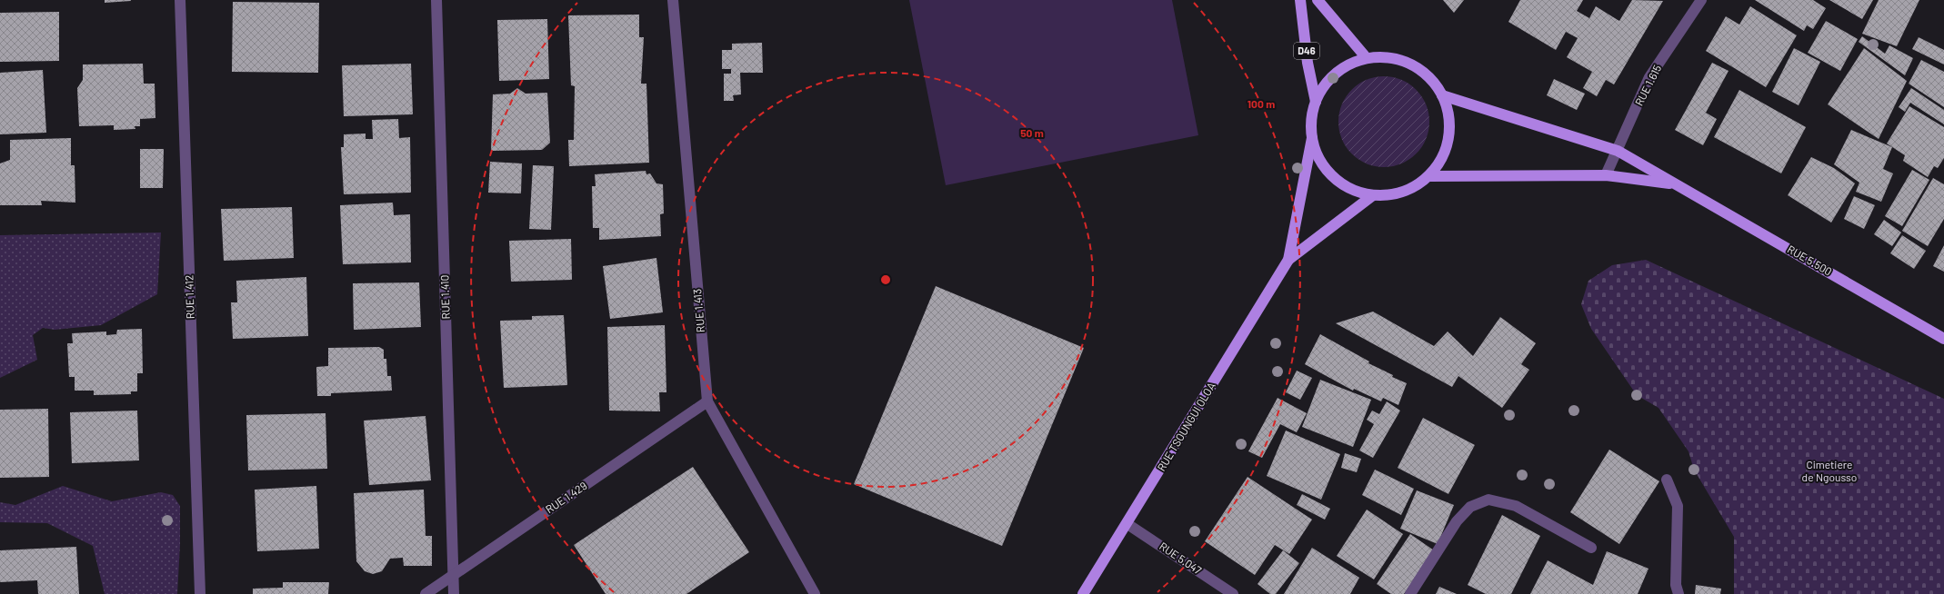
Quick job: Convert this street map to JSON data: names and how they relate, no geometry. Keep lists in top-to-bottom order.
{
  "streets": {
    "main road": ["D46", "RUE 5.500", "RUE TSOUNGUI OLOA"],
    "street": [
      "RUE 1.615",
      "RUE 1.412",
      "RUE 1.410",
      "RUE 1.413",
      "RUE 1.429",
      "RUE 5.047"
    ]
  },
  "crossings": [
    ["RUE 1.615", "RUE 5.500"],
    ["RUE 1.410", "RUE 1.429"],
    ["RUE 1.413", "RUE 1.429"],
    ["RUE TSOUNGUI OLOA", "RUE 5.047"]
  ],
  "parks": ["Cimetiere de Ngousso"],
  "rings": ["100 m", "50 m"]
}
